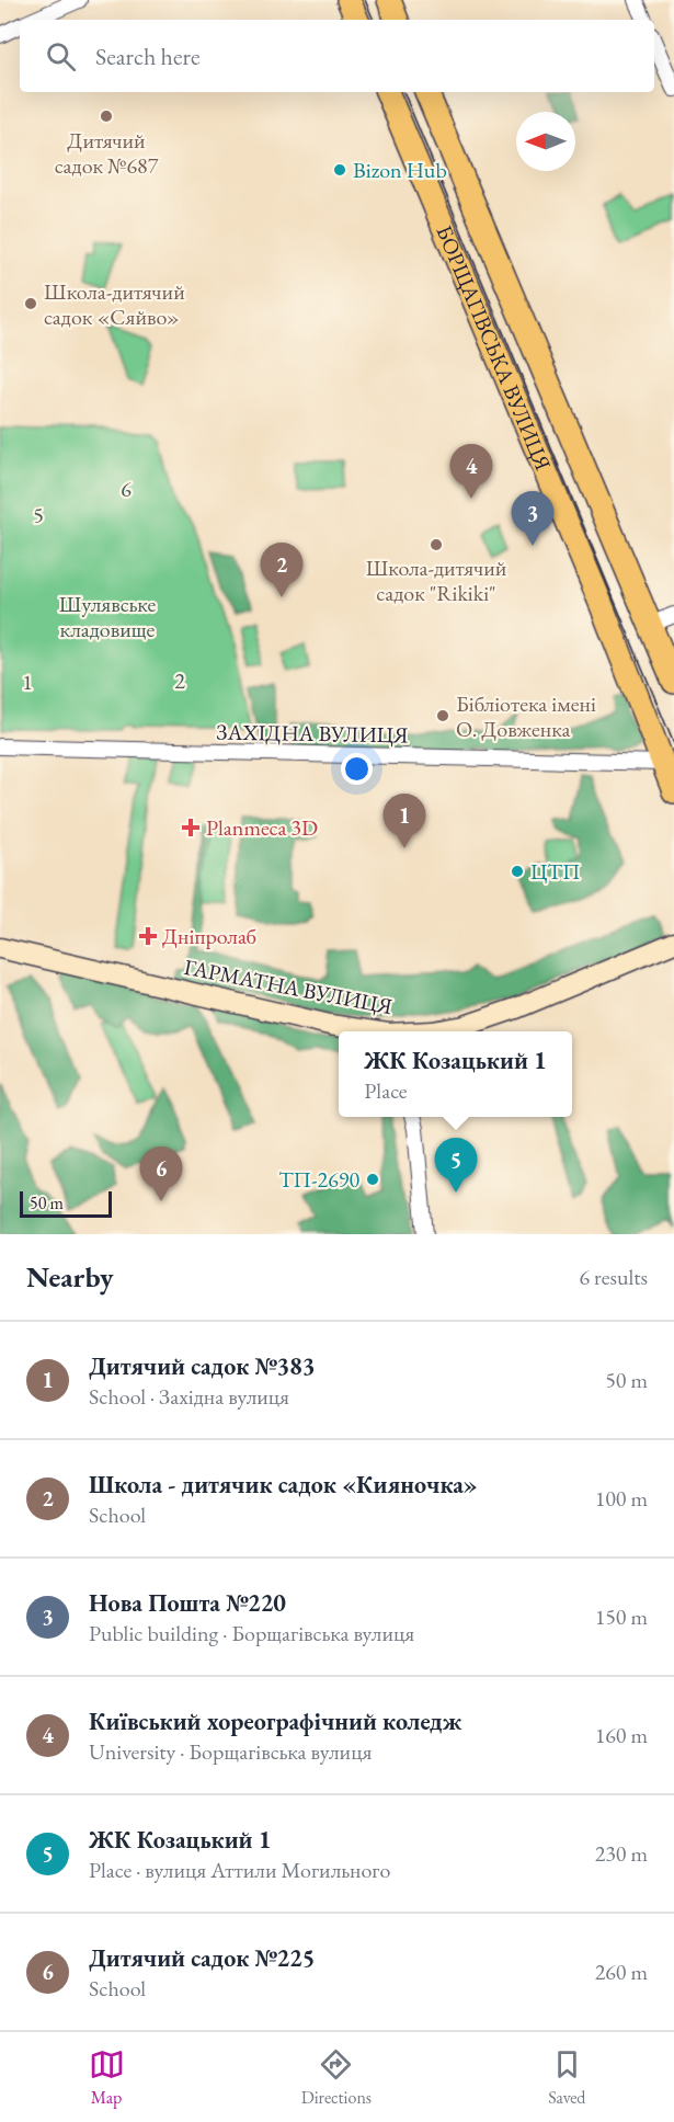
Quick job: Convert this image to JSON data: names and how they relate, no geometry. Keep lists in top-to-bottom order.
{
  "streets": {
    "main road": ["БОРЩАГІВСЬКА ВУЛИЦЯ"],
    "street": ["ЗАХІДНА ВУЛИЦЯ", "ГАРМАТНА ВУЛИЦЯ"]
  },
  "crossings": [
    ["БОРЩАГІВСЬКА ВУЛИЦЯ", "ЗАХІДНА ВУЛИЦЯ"]
  ],
  "parks": [
    "6",
    "5",
    "Шулявське кладовище",
    "2",
    "1"
  ],
  "places": {
    "other": [
      "Дитячий садок №687",
      "Bizon Hub",
      "Школа-дитячий садок «Сяйво»",
      "Школа-дитячий садок \"Rikiki\"",
      "Бібліотека імені О. Довженка",
      "ЦТП",
      "ТП-2690"
    ],
    "health": ["Planmeca 3D", "Дніпролаб"]
  },
  "scale_bar": "50 m",
  "north": "left",
  "page": {
    "search": "Search here",
    "pins": [
      "4",
      "3",
      "2",
      "1",
      "5",
      "6"
    ],
    "popup": ["ЖК Козацький 1", "Place"],
    "scale": "50 m",
    "heading": ["Nearby", "6 results"],
    "list": [
      {
        "mark": "1",
        "name": "Дитячий садок №383",
        "note": "School · Західна вулиця",
        "value": "50 m"
      },
      {
        "mark": "2",
        "name": "Школа - дитячик садок «Кияночка»",
        "note": "School",
        "value": "100 m"
      },
      {
        "mark": "3",
        "name": "Нова Пошта №220",
        "note": "Public building · Борщагівська вулиця",
        "value": "150 m"
      },
      {
        "mark": "4",
        "name": "Київський хореографічний коледж",
        "note": "University · Борщагівська вулиця",
        "value": "160 m"
      },
      {
        "mark": "5",
        "name": "ЖК Козацький 1",
        "note": "Place · вулиця Аттили Могильного",
        "value": "230 m"
      },
      {
        "mark": "6",
        "name": "Дитячий садок №225",
        "note": "School",
        "value": "260 m"
      }
    ],
    "nav": ["Map", "Directions", "Saved"]
  }
}
